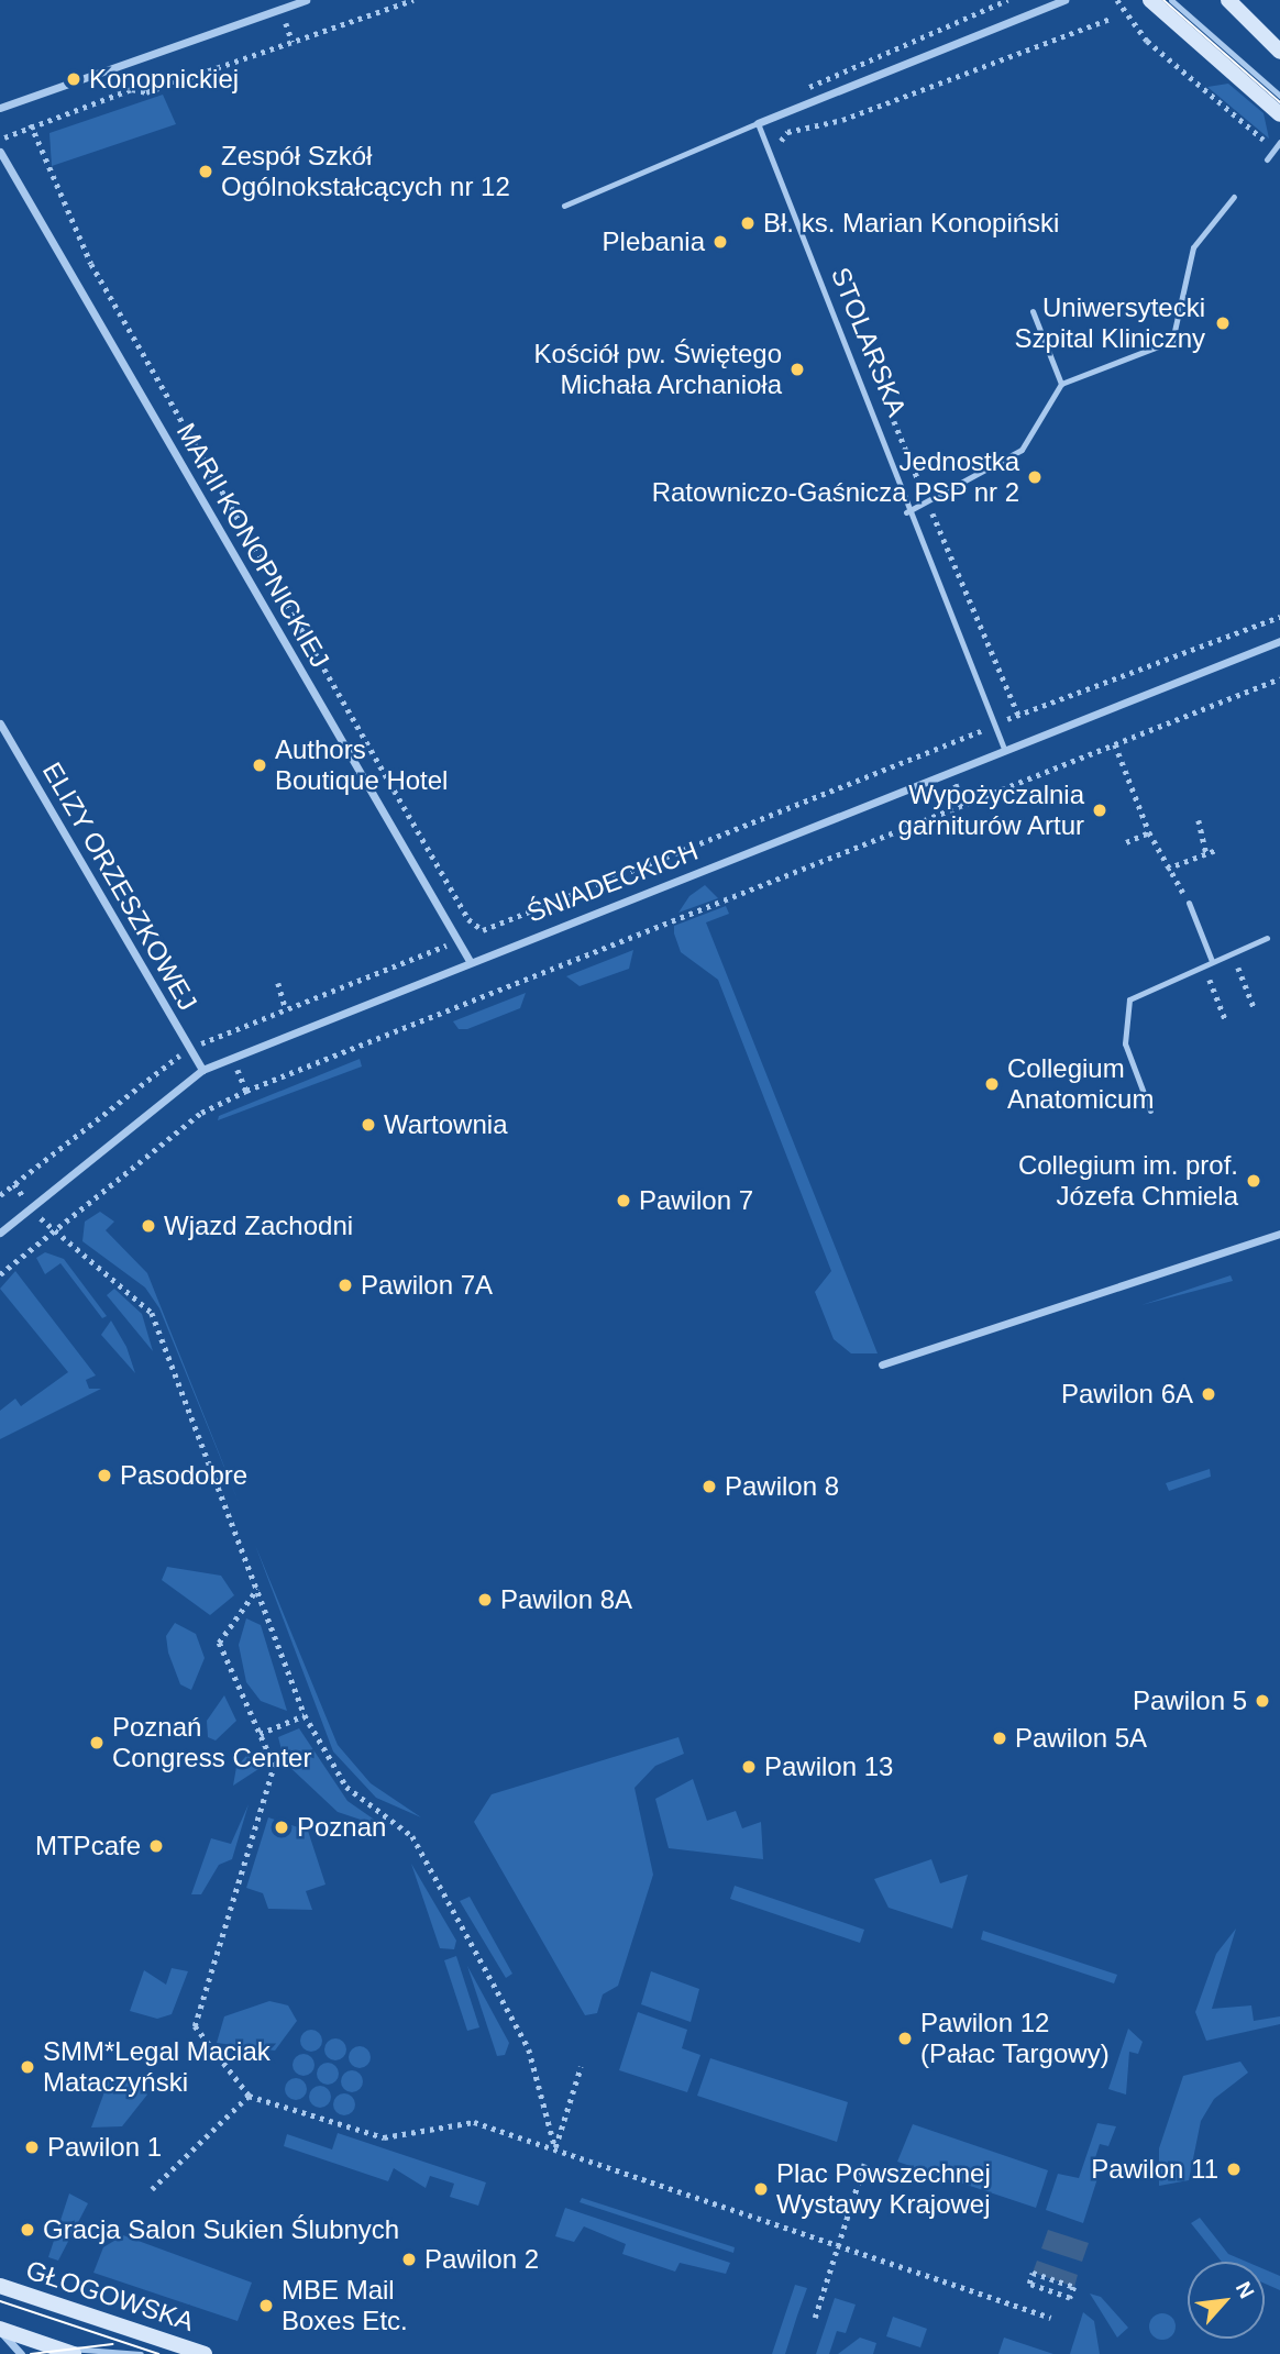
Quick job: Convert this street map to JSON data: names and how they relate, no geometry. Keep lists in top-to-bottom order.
{
  "streets": {
    "street": [
      "MARII KONOPNICKIEJ",
      "ŚNIADECKICH",
      "ELIZY ORZESZKOWEJ",
      "GŁOGOWSKA"
    ],
    "lane": ["STOLARSKA"]
  },
  "crossings": [
    ["STOLARSKA", "ŚNIADECKICH"],
    ["MARII KONOPNICKIEJ", "ŚNIADECKICH"],
    ["ŚNIADECKICH", "ELIZY ORZESZKOWEJ"]
  ],
  "places": [
    "Konopnickiej",
    "Zespół Szkół Ogólnokstałcących nr 12",
    "Bł. ks. Marian Konopiński",
    "Plebania",
    "Uniwersytecki Szpital Kliniczny",
    "Kościół pw. Świętego Michała Archanioła",
    "Jednostka Ratowniczo-Gaśnicza PSP nr 2",
    "Authors Boutique Hotel",
    "Wypożyczalnia garniturów Artur",
    "Collegium Anatomicum",
    "Wartownia",
    "Collegium im. prof. Józefa Chmiela",
    "Pawilon 7",
    "Wjazd Zachodni",
    "Pawilon 7A",
    "Pawilon 6A",
    "Pasodobre",
    "Pawilon 8",
    "Pawilon 8A",
    "Pawilon 5",
    "Pawilon 5A",
    "Poznań Congress Center",
    "Pawilon 13",
    "Poznan",
    "MTPcafe",
    "Pawilon 12 (Pałac Targowy)",
    "SMM*Legal Maciak Mataczyński",
    "Pawilon 1",
    "Pawilon 11",
    "Plac Powszechnej Wystawy Krajowej",
    "Gracja Salon Sukien Ślubnych",
    "Pawilon 2",
    "MBE Mail Boxes Etc."
  ],
  "north": "top right"
}
